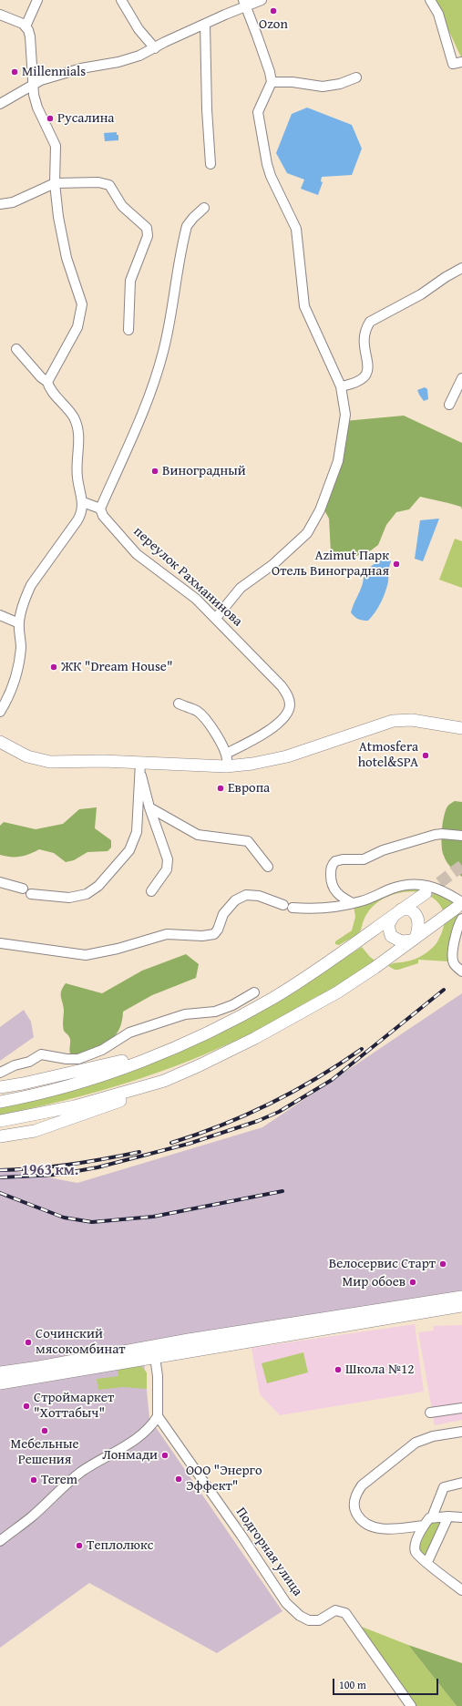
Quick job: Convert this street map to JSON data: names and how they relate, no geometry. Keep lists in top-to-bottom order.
{
  "streets": {
    "street": ["переулок Рахманинова", "Подгорная улица"]
  },
  "districts": ["1963 км."],
  "places": [
    "Ozon",
    "Millennials",
    "Русалина",
    "Виноградный",
    "Azimut Парк Отель Виноградная",
    "ЖК \"Dream House\"",
    "Atmosfera hotel&SPA",
    "Европа",
    "Велосервис Старт",
    "Мир обоев",
    "Сочинский мясокомбинат",
    "Школа №12",
    "Строймаркет \"Хоттабыч\"",
    "Мебельные Решения",
    "Лонмади",
    "ООО \"Энерго Эффект\"",
    "Terem",
    "Теплолюкс"
  ],
  "scale_bar": "100 m"
}
